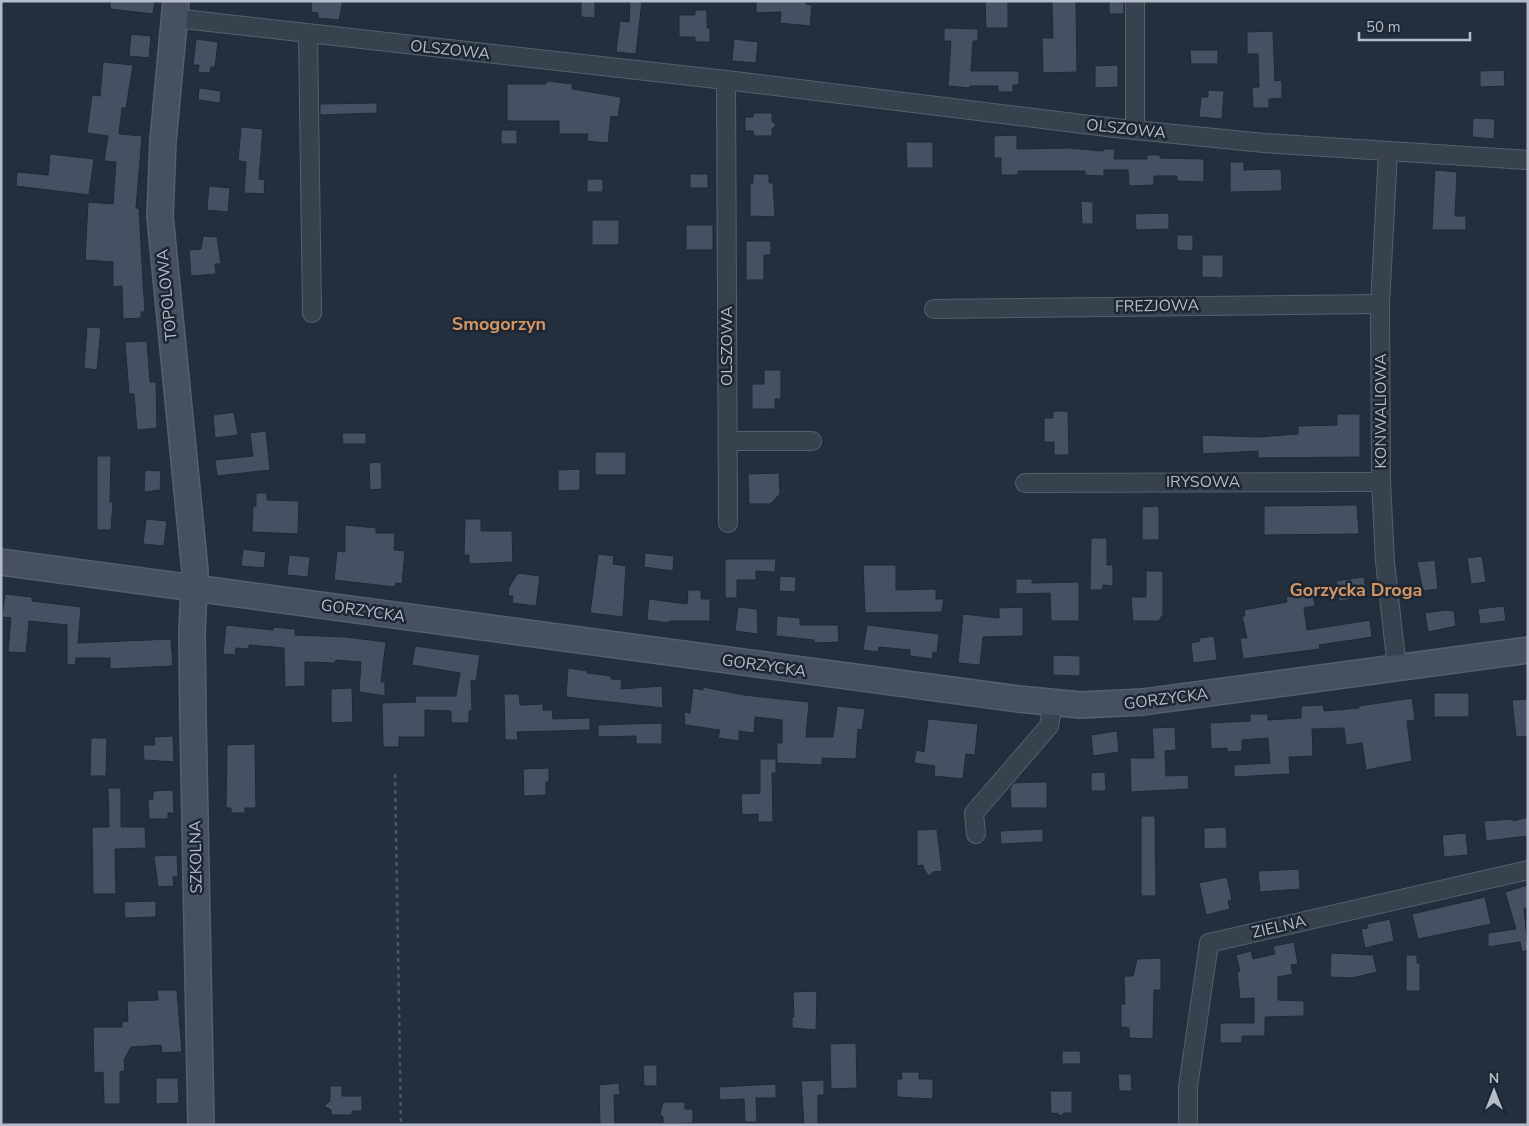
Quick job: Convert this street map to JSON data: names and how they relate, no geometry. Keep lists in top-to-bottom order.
{
  "streets": {
    "street": [
      "OLSZOWA",
      "TOPOLOWA",
      "FREZJOWA",
      "KONWALIOWA",
      "IRYSOWA",
      "GORZYCKA",
      "SZKOLNA",
      "ZIELNA"
    ]
  },
  "crossings": [
    ["OLSZOWA", "TOPOLOWA"],
    ["OLSZOWA", "KONWALIOWA"],
    ["TOPOLOWA", "GORZYCKA"],
    ["TOPOLOWA", "SZKOLNA"],
    ["FREZJOWA", "KONWALIOWA"],
    ["KONWALIOWA", "IRYSOWA"],
    ["KONWALIOWA", "GORZYCKA"],
    ["GORZYCKA", "SZKOLNA"]
  ],
  "districts": ["Smogorzyn", "Gorzycka Droga"],
  "scale_bar": "50 m",
  "north": "top"
}
